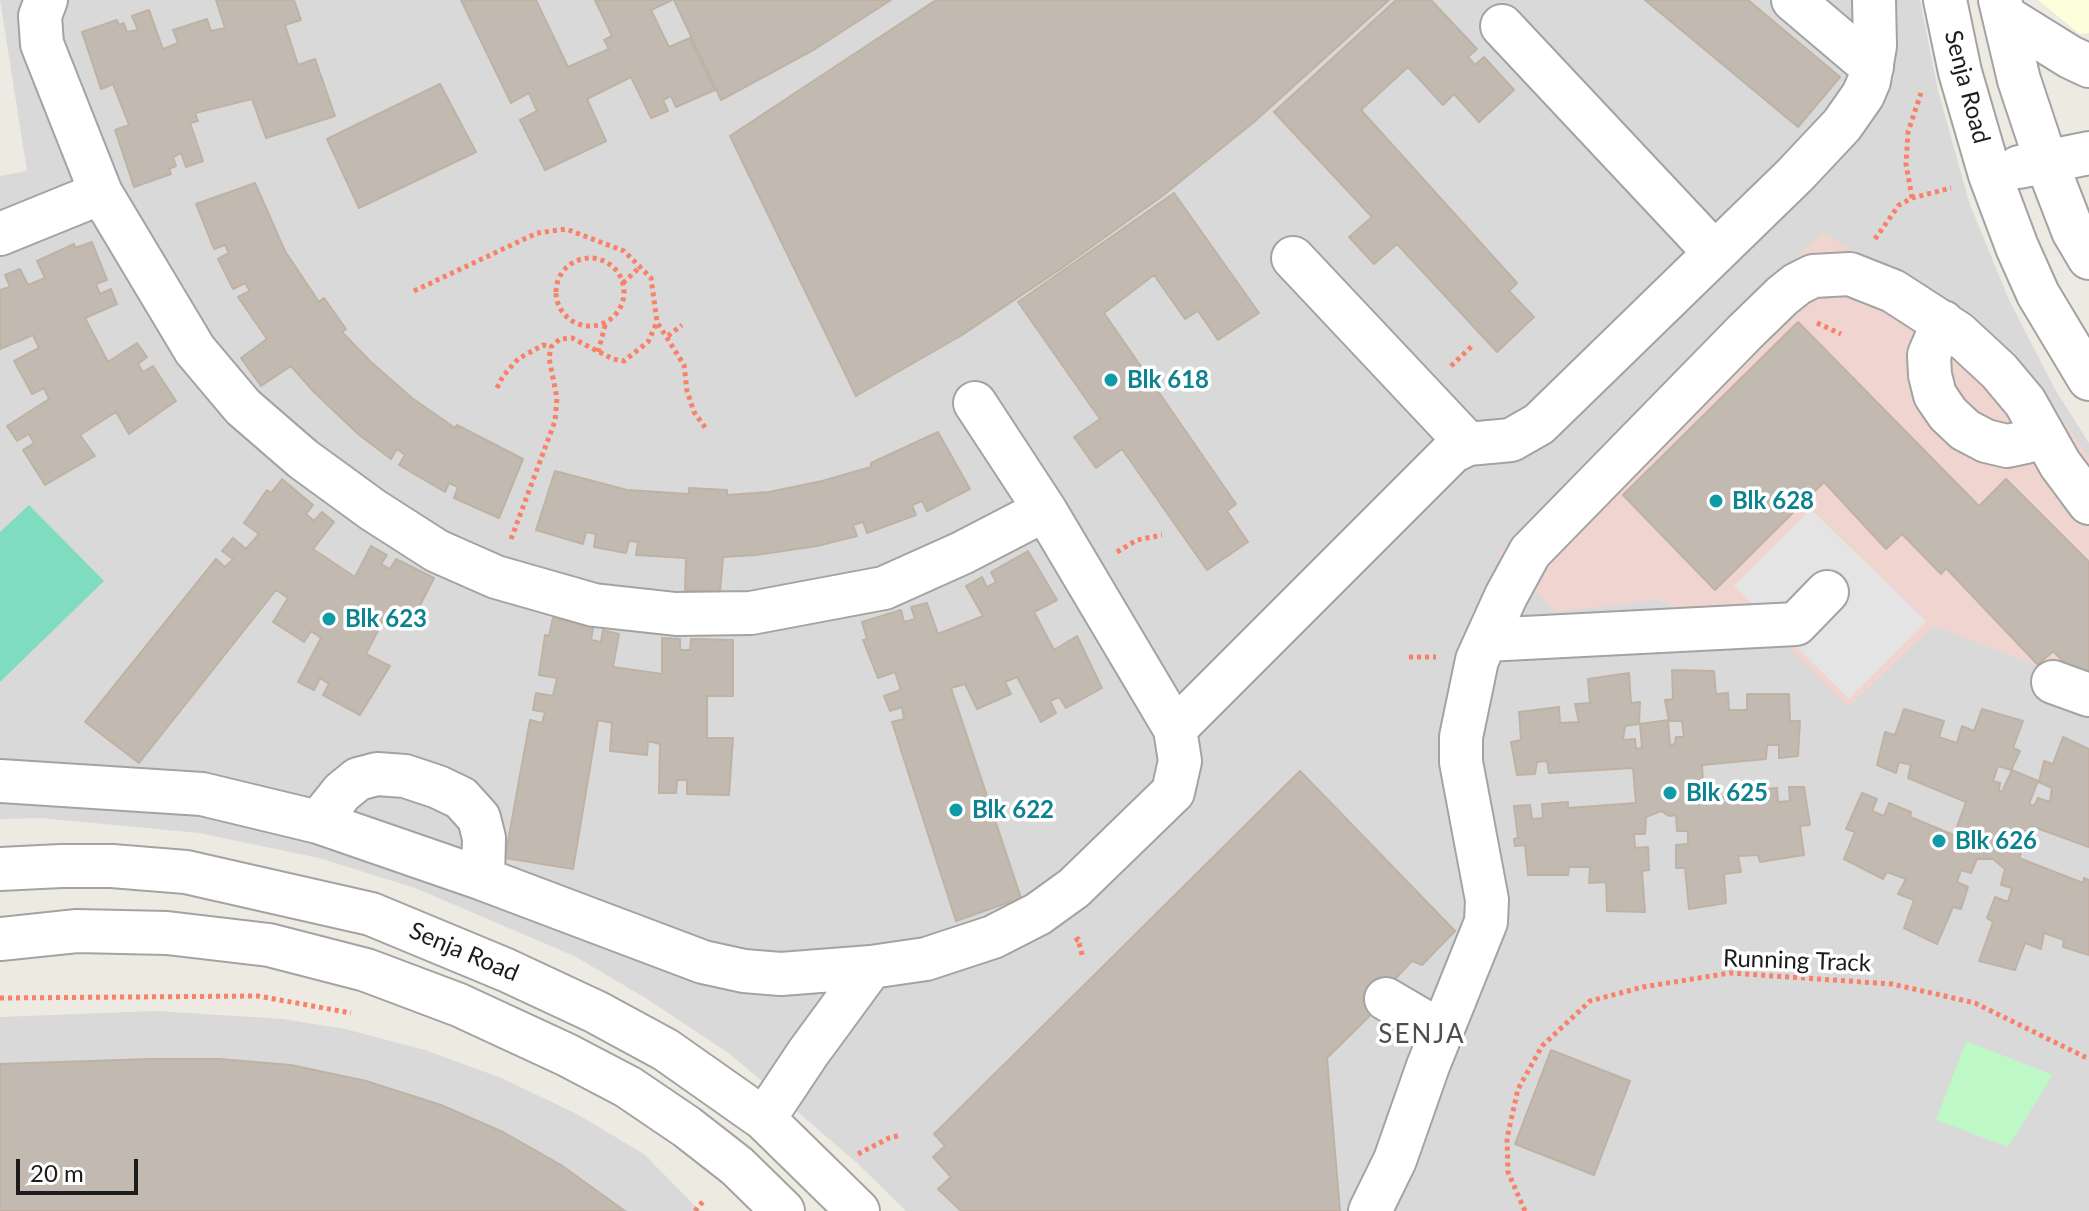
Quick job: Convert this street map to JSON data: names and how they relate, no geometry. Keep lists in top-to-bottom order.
{
  "streets": {
    "street": ["Senja Road"],
    "path": ["Running Track"]
  },
  "districts": ["SENJA"],
  "places": [
    "Blk 618",
    "Blk 628",
    "Blk 623",
    "Blk 625",
    "Blk 622",
    "Blk 626"
  ],
  "scale_bar": "20 m"
}
